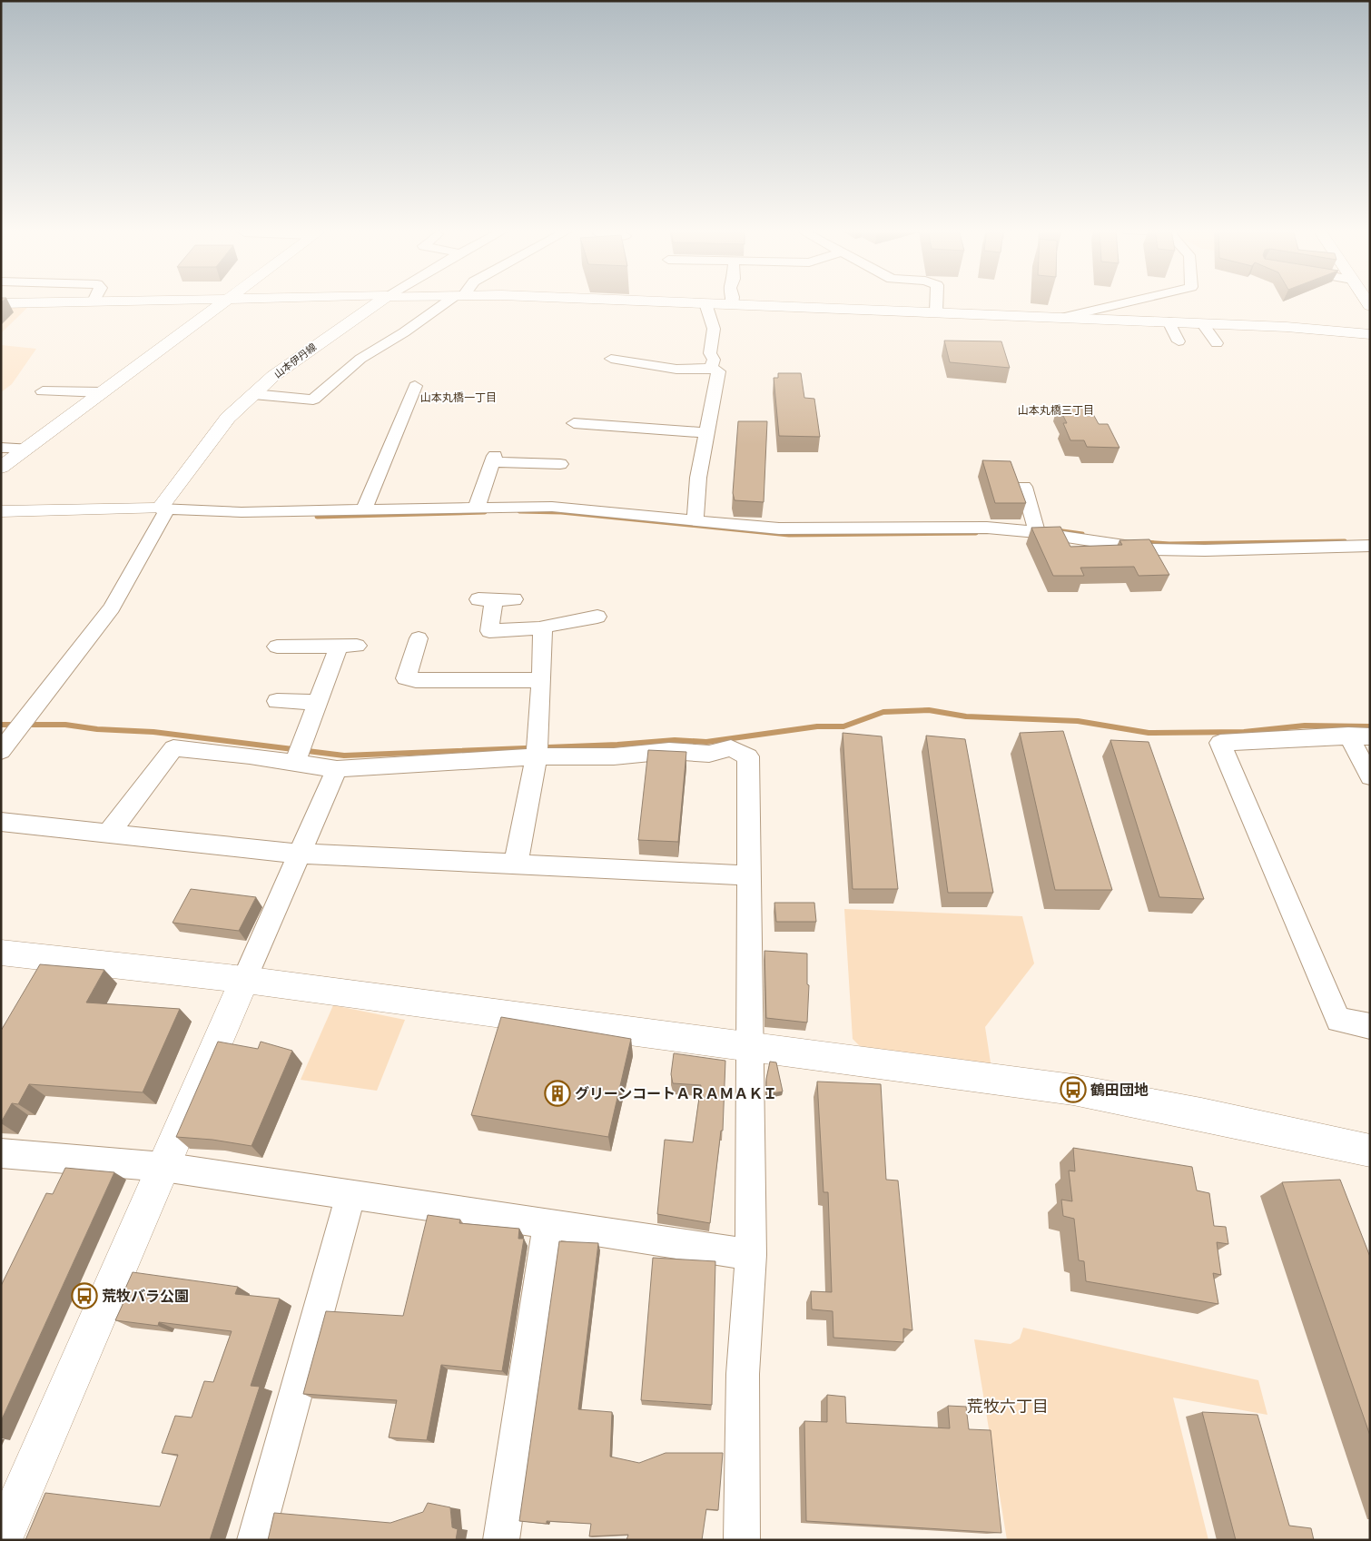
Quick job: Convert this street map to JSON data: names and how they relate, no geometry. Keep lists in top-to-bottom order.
{
  "streets": {
    "street": ["山本伊丹線"]
  },
  "districts": ["山本丸橋一丁目", "山本丸橋三丁目", "荒牧六丁目"],
  "places": {
    "bus stop": ["鶴田団地", "荒牧バラ公園"],
    "building": ["グリーンコートＡＲＡＭＡＫＩ"]
  }
}
